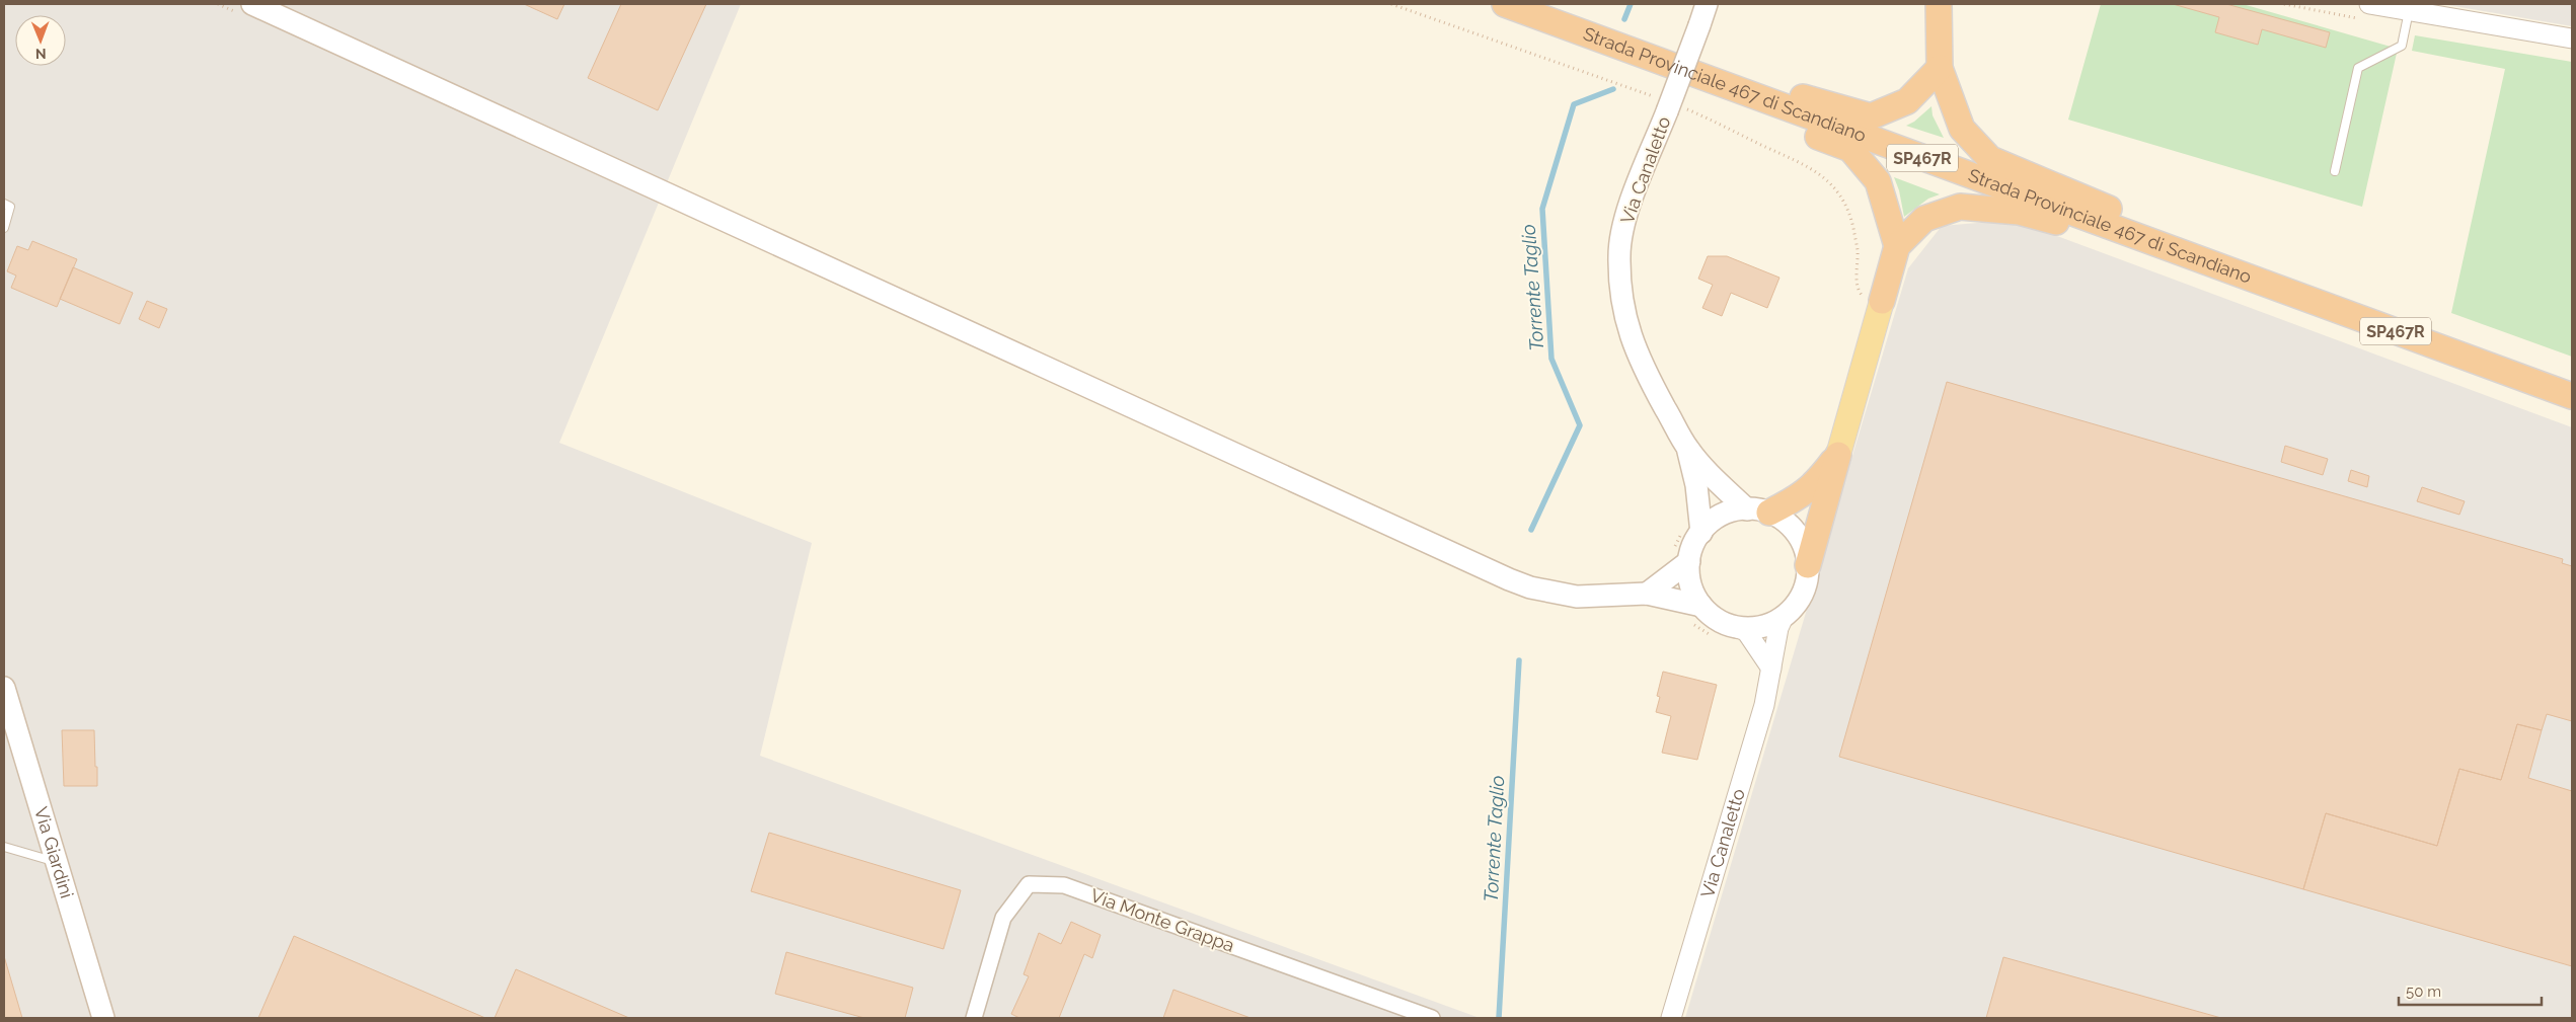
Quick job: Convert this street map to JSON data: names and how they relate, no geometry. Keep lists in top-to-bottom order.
{
  "streets": {
    "highway": ["Strada Provinciale 467 di Scandiano", "SP467R"],
    "main road": ["Via Canaletto", "Via Giardini"],
    "street": ["Via Monte Grappa"]
  },
  "water": ["Torrente Taglio"],
  "scale_bar": "50 m",
  "north": "bottom"
}
